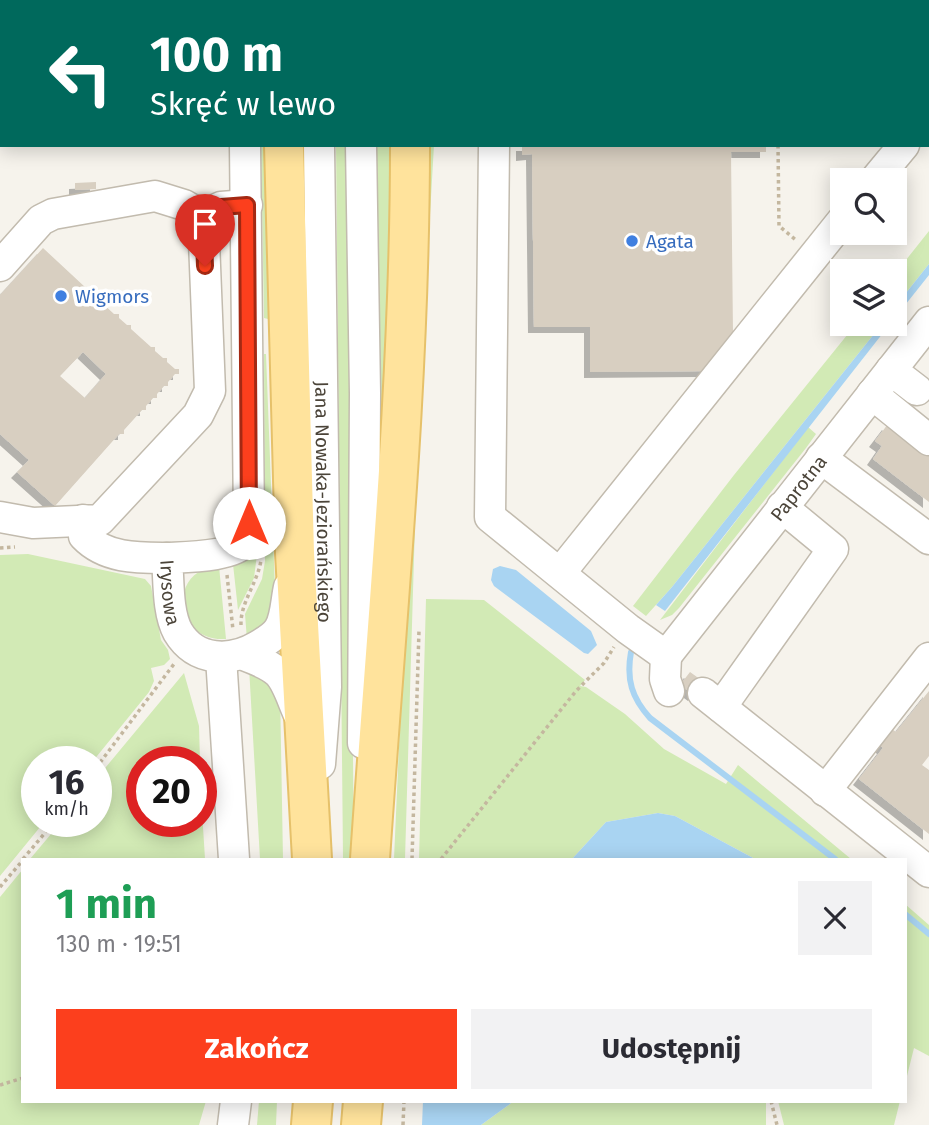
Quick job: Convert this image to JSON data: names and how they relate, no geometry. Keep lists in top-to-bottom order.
{
  "streets": {
    "street": ["Paprotna", "Jana Nowaka-Jeziorańskiego", "Irysowa"]
  },
  "places": ["Agata", "Wigmors"],
  "page": {
    "turn": ["100 m", "Skręć w lewo"],
    "speed": "16 km/h",
    "limit": "20",
    "heading": ["1 min", "130 m · 19:51"],
    "buttons": ["Zakończ", "Udostępnij"]
  }
}
